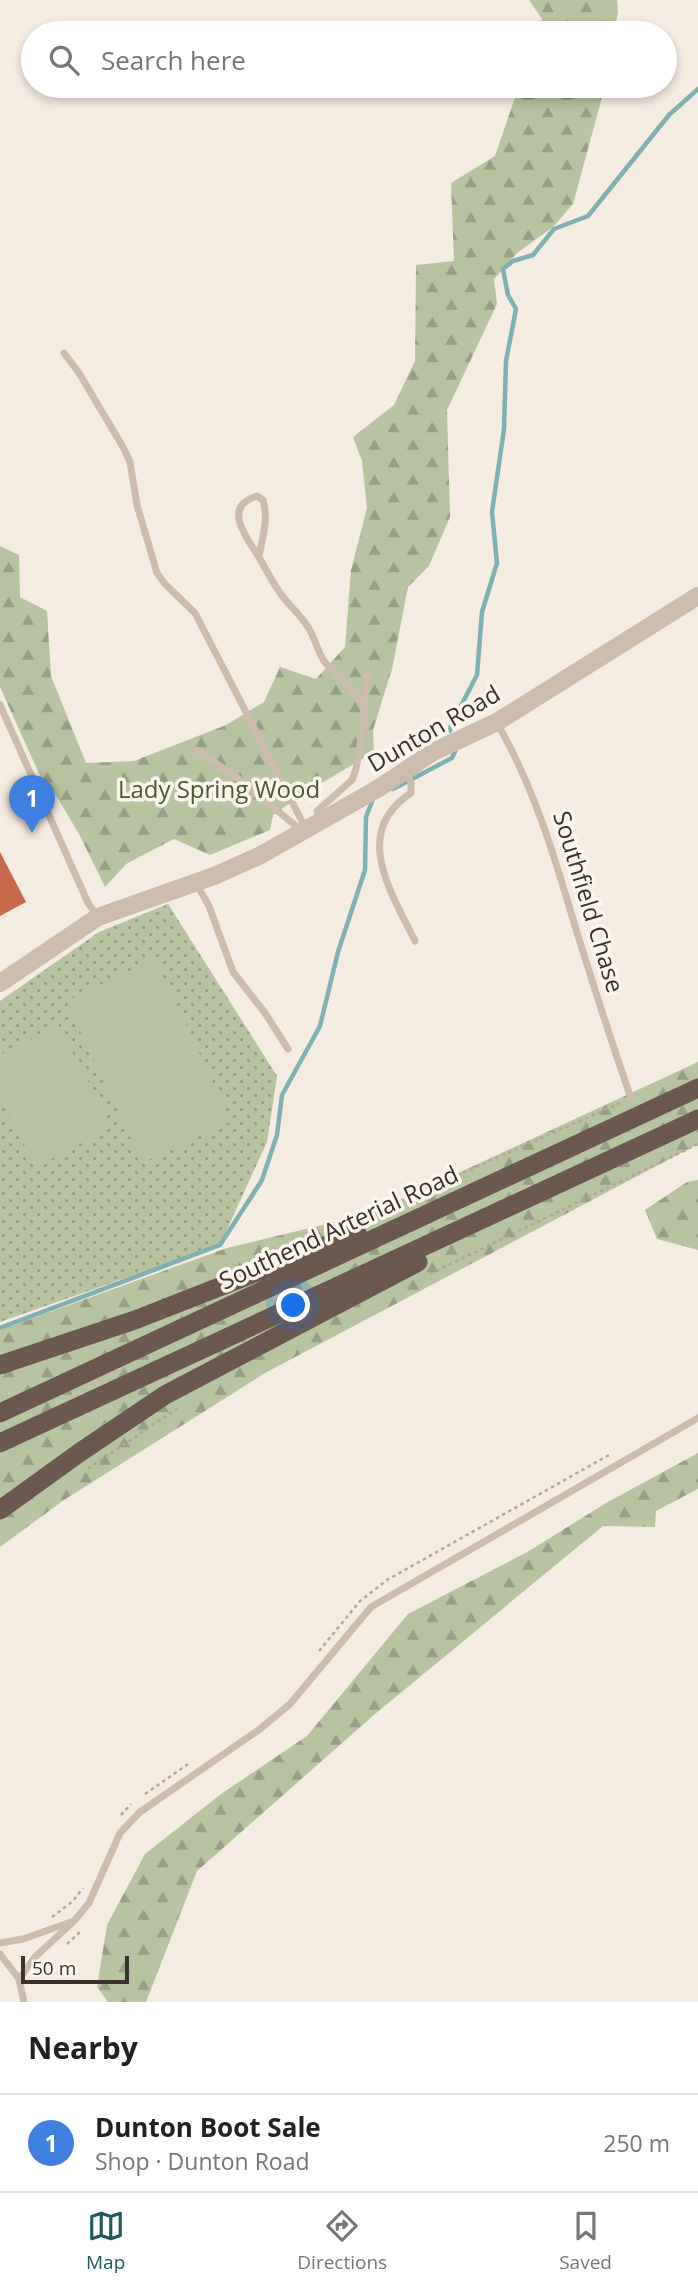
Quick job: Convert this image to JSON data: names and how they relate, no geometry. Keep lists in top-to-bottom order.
{
  "streets": {
    "highway": ["Southend Arterial Road"],
    "street": ["Dunton Road"],
    "lane": ["Southfield Chase"]
  },
  "crossings": [
    ["Dunton Road", "Southfield Chase"],
    ["Southfield Chase", "Southend Arterial Road"]
  ],
  "parks": ["Lady Spring Wood"],
  "scale_bar": "50 m",
  "page": {
    "search": "Search here",
    "pins": "1",
    "scale": "50 m",
    "heading": "Nearby",
    "list": [
      {
        "mark": "1",
        "name": "Dunton Boot Sale",
        "note": "Shop · Dunton Road",
        "value": "250 m"
      }
    ],
    "nav": ["Map", "Directions", "Saved"]
  }
}
